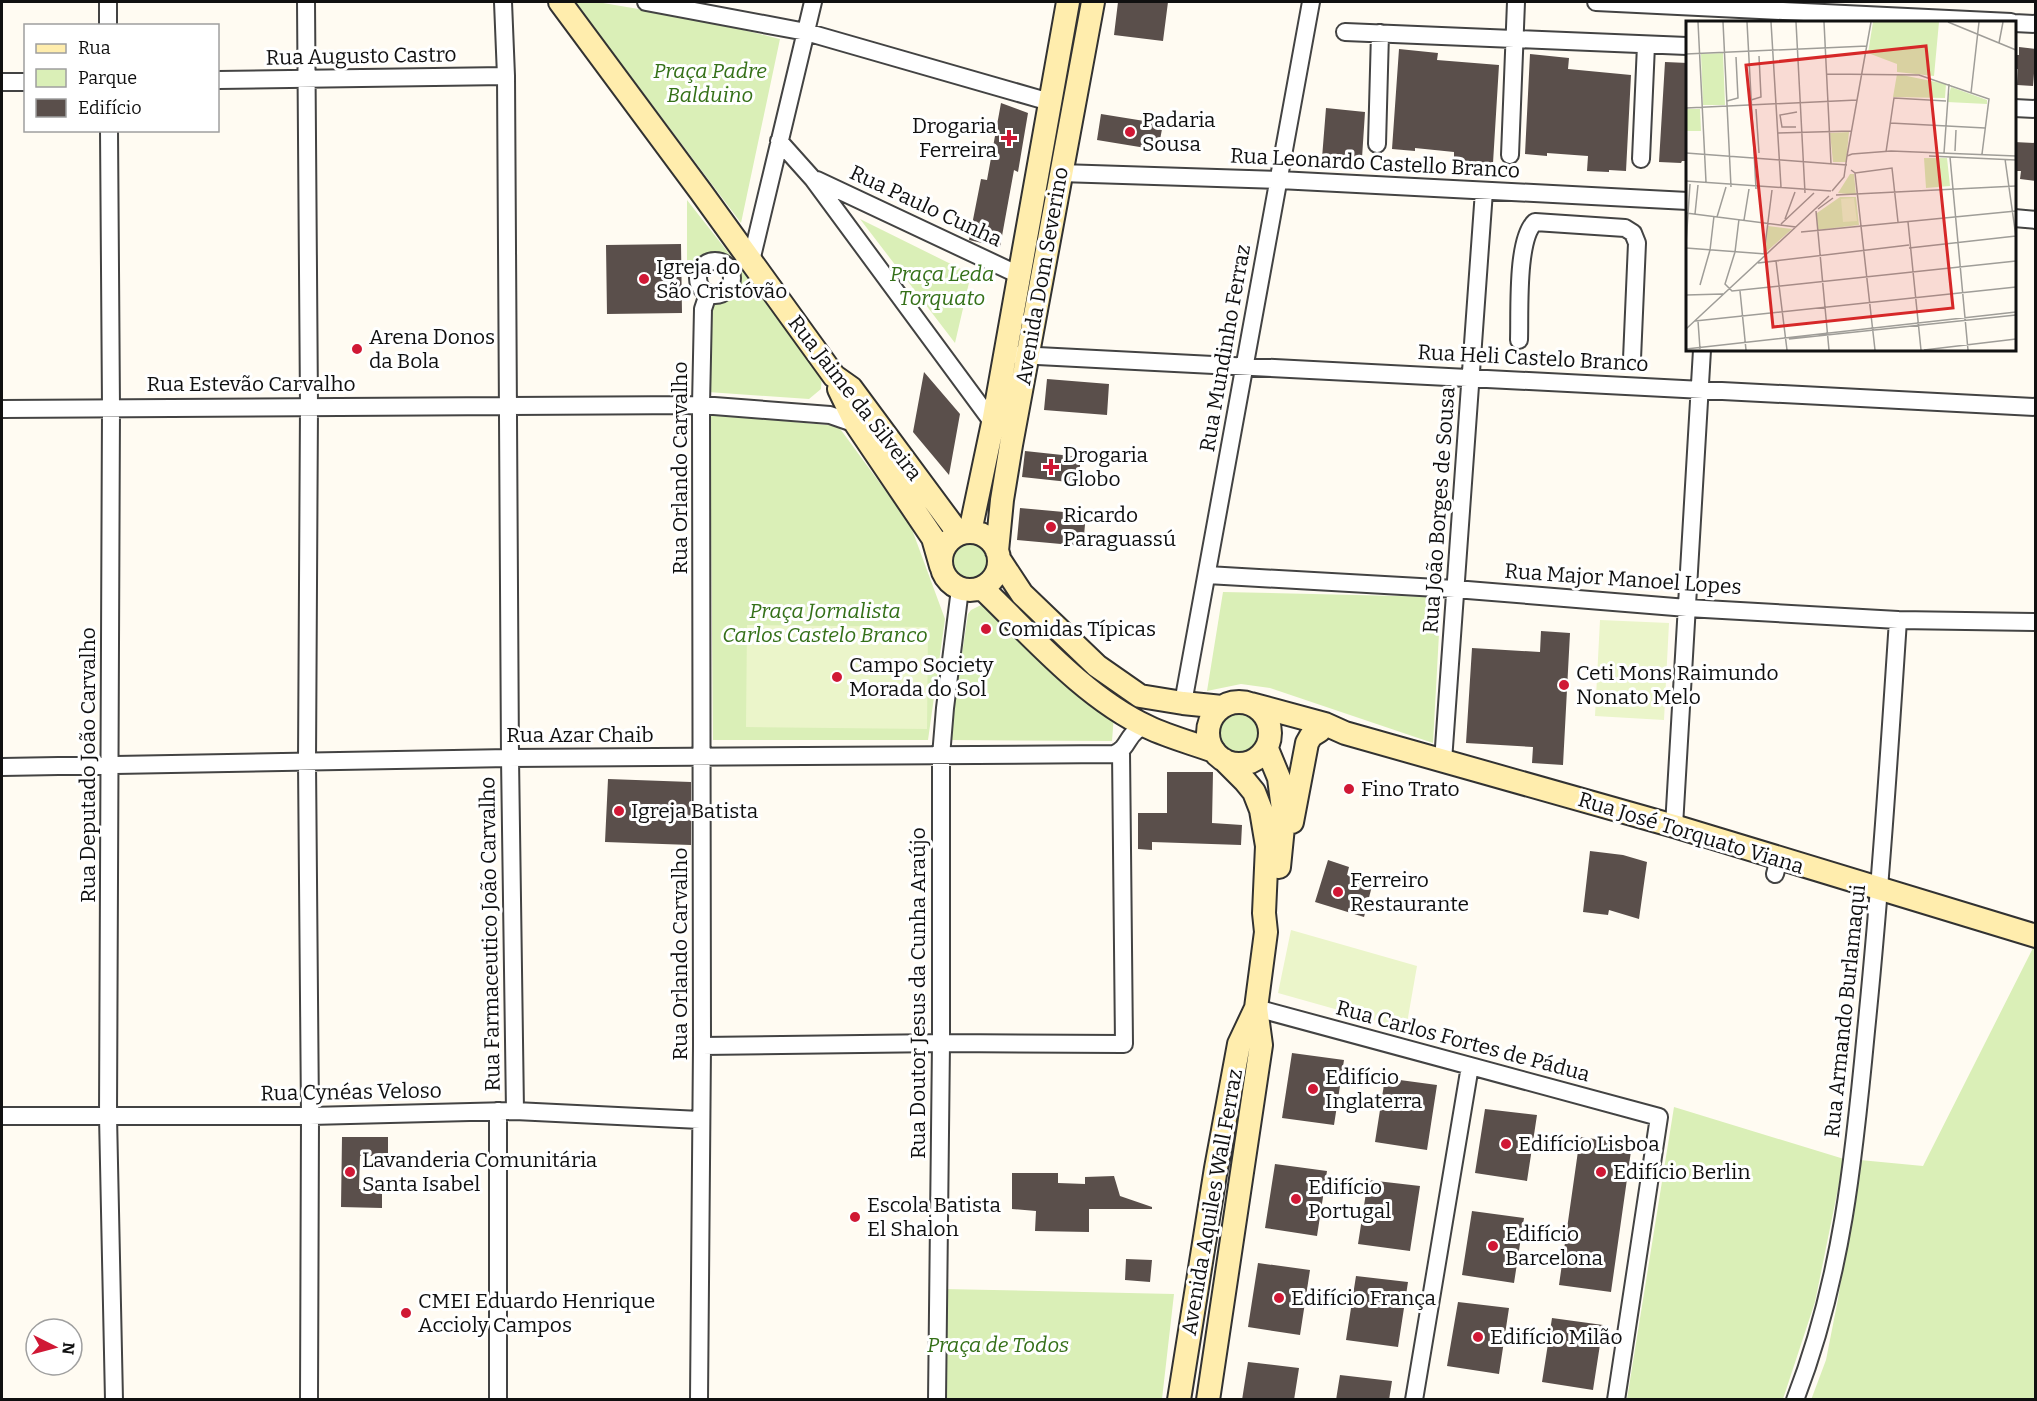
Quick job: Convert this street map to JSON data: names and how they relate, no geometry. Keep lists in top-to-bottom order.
{
  "streets": {
    "main road": [
      "Avenida Dom Severino",
      "Rua Jaime da Silveira",
      "Rua José Torquato Viana",
      "Avenida Aquiles Wall Ferraz"
    ],
    "street": [
      "Rua Augusto Castro",
      "Rua Leonardo Castello Branco",
      "Rua Paulo Cunha",
      "Rua Mundinho Ferraz",
      "Rua Heli Castelo Branco",
      "Rua Estevão Carvalho",
      "Rua Orlando Carvalho",
      "Rua João Borges de Sousa",
      "Rua Major Manoel Lopes",
      "Rua Azar Chaib",
      "Rua Deputado João Carvalho",
      "Rua Farmaceutico João Carvalho",
      "Rua Doutor Jesus da Cunha Araújo",
      "Rua Armando Burlamaqui",
      "Rua Carlos Fortes de Pádua",
      "Rua Cynéas Veloso"
    ]
  },
  "crossings": [
    ["Rua Augusto Castro", "Rua Farmaceutico João Carvalho"],
    ["Rua Leonardo Castello Branco", "Avenida Dom Severino"],
    ["Rua Leonardo Castello Branco", "Rua Mundinho Ferraz"],
    ["Rua Leonardo Castello Branco", "Rua João Borges de Sousa"],
    ["Rua Paulo Cunha", "Avenida Dom Severino"],
    ["Avenida Dom Severino", "Rua Heli Castelo Branco"],
    ["Avenida Dom Severino", "Rua Jaime da Silveira"],
    ["Avenida Dom Severino", "Rua Doutor Jesus da Cunha Araújo"],
    ["Rua Mundinho Ferraz", "Rua Heli Castelo Branco"],
    ["Rua Mundinho Ferraz", "Rua Major Manoel Lopes"],
    ["Rua Heli Castelo Branco", "Rua João Borges de Sousa"],
    ["Rua Estevão Carvalho", "Rua Orlando Carvalho"],
    ["Rua Estevão Carvalho", "Rua Deputado João Carvalho"],
    ["Rua Estevão Carvalho", "Rua Farmaceutico João Carvalho"],
    ["Rua Jaime da Silveira", "Rua Doutor Jesus da Cunha Araújo"],
    ["Rua Orlando Carvalho", "Rua Azar Chaib"],
    ["Rua Orlando Carvalho", "Rua Cynéas Veloso"],
    ["Rua João Borges de Sousa", "Rua Major Manoel Lopes"],
    ["Rua João Borges de Sousa", "Rua José Torquato Viana"],
    ["Rua Major Manoel Lopes", "Rua Armando Burlamaqui"],
    ["Rua Azar Chaib", "Rua Deputado João Carvalho"],
    ["Rua Azar Chaib", "Rua Farmaceutico João Carvalho"],
    ["Rua Azar Chaib", "Rua Doutor Jesus da Cunha Araújo"],
    ["Rua Deputado João Carvalho", "Rua Cynéas Veloso"],
    ["Rua José Torquato Viana", "Rua Armando Burlamaqui"],
    ["Rua José Torquato Viana", "Avenida Aquiles Wall Ferraz"],
    ["Rua Farmaceutico João Carvalho", "Rua Cynéas Veloso"],
    ["Rua Carlos Fortes de Pádua", "Avenida Aquiles Wall Ferraz"]
  ],
  "parks": [
    "Praça Padre Balduino",
    "Praça Leda Torquato",
    "Praça Jornalista Carlos Castelo Branco",
    "Praça de Todos"
  ],
  "places": {
    "other": [
      "Padaria Sousa",
      "Igreja do São Cristóvão",
      "Arena Donos da Bola",
      "Ricardo Paraguassú",
      "Comidas Típicas",
      "Campo Society Morada do Sol",
      "Ceti Mons Raimundo Nonato Melo",
      "Fino Trato",
      "Igreja Batista",
      "Ferreiro Restaurante",
      "Edifício Inglaterra",
      "Edifício Lisboa",
      "Lavanderia Comunitária Santa Isabel",
      "Edifício Berlin",
      "Edifício Portugal",
      "Escola Batista El Shalon",
      "Edifício Barcelona",
      "Edifício França",
      "CMEI Eduardo Henrique Accioly Campos",
      "Edifício Milão"
    ],
    "health": ["Drogaria Ferreira", "Drogaria Globo"]
  },
  "legend": ["Rua", "Parque", "Edifício"],
  "north": "right"
}
